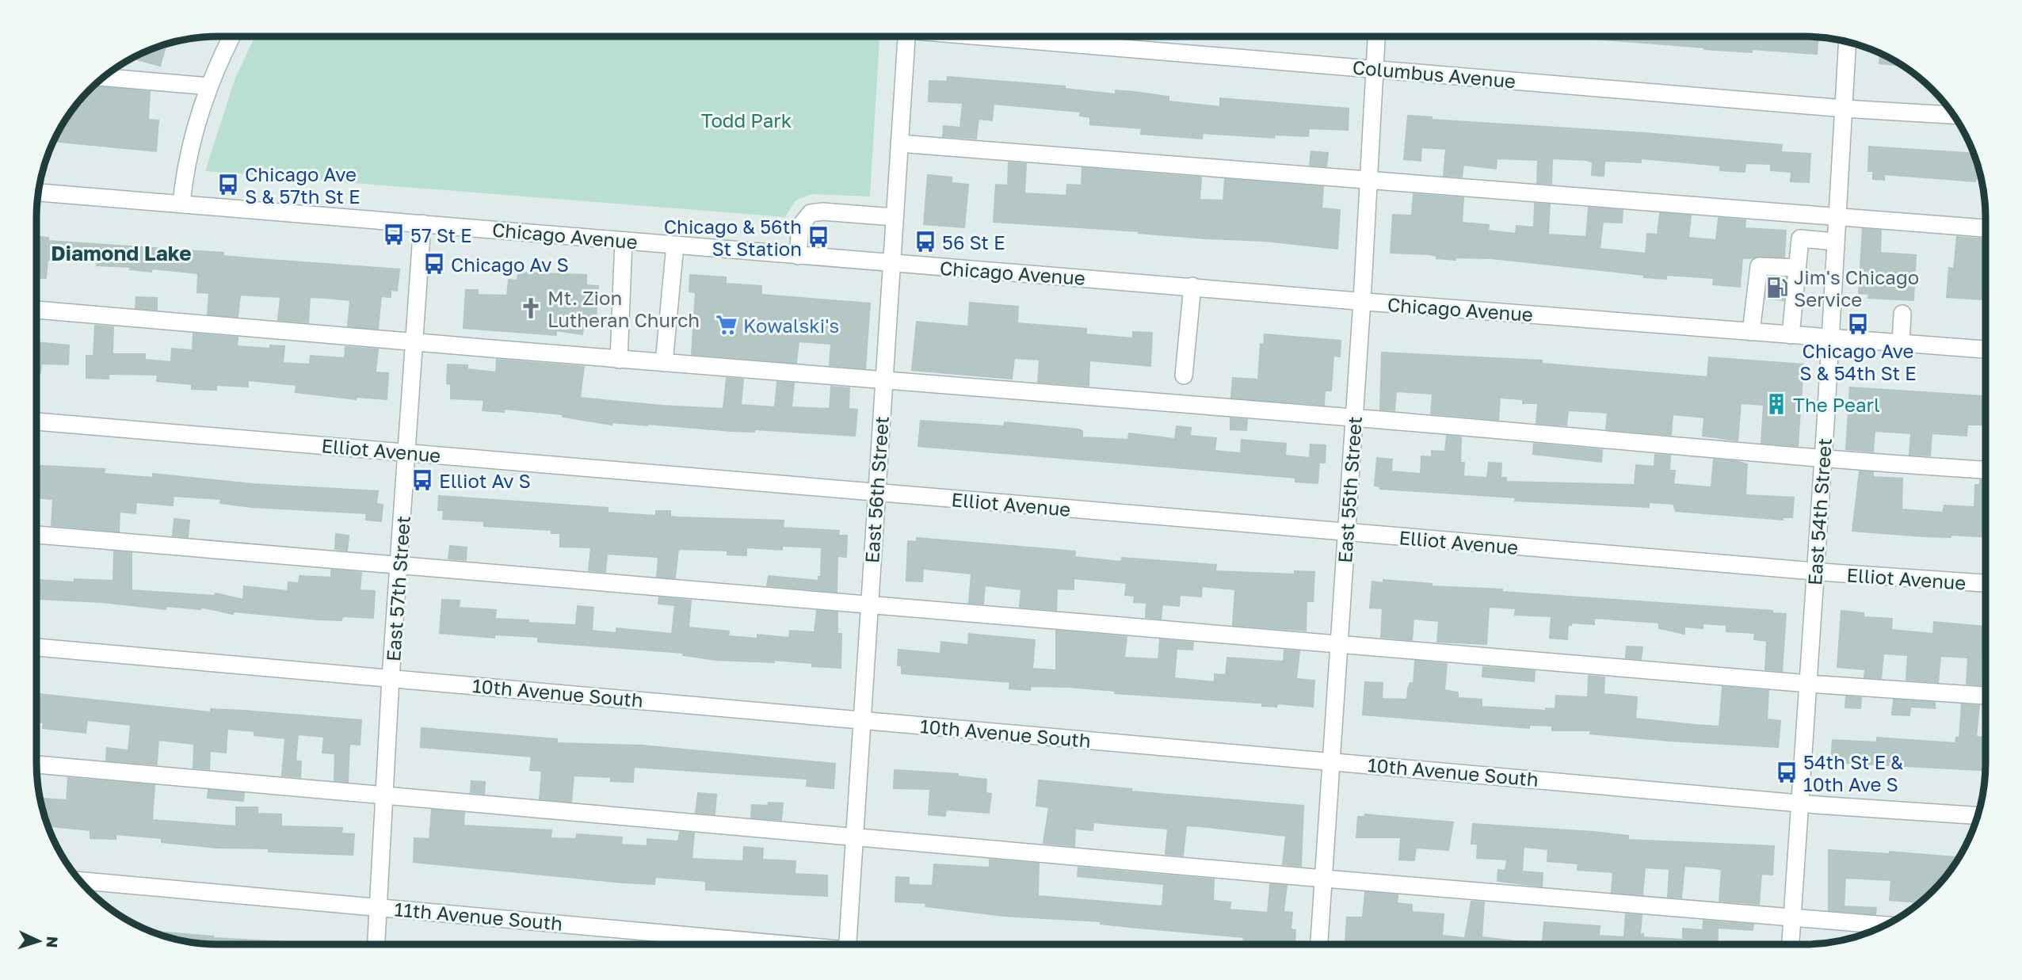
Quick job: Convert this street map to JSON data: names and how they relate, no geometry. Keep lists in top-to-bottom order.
{
  "streets": {
    "street": [
      "Columbus Avenue",
      "Chicago Avenue",
      "Elliot Avenue",
      "East 56th Street",
      "East 55th Street",
      "East 54th Street",
      "East 57th Street",
      "10th Avenue South",
      "11th Avenue South"
    ]
  },
  "crossings": [
    ["Columbus Avenue", "East 55th Street"],
    ["Columbus Avenue", "East 54th Street"],
    ["Chicago Avenue", "East 56th Street"],
    ["Chicago Avenue", "East 55th Street"],
    ["Chicago Avenue", "East 54th Street"],
    ["Chicago Avenue", "East 57th Street"],
    ["Elliot Avenue", "East 56th Street"],
    ["Elliot Avenue", "East 55th Street"],
    ["Elliot Avenue", "East 54th Street"],
    ["Elliot Avenue", "East 57th Street"],
    ["East 56th Street", "10th Avenue South"],
    ["East 55th Street", "10th Avenue South"],
    ["East 54th Street", "10th Avenue South"],
    ["East 57th Street", "10th Avenue South"],
    ["East 57th Street", "11th Avenue South"]
  ],
  "districts": ["Diamond Lake"],
  "parks": ["Todd Park"],
  "places": {
    "bus stop": [
      "Chicago Ave S & 57th St E",
      "57 St E",
      "Chicago & 56th St Station",
      "56 St E",
      "Chicago Av S",
      "Chicago Ave S & 54th St E",
      "Elliot Av S",
      "54th St E & 10th Ave S"
    ],
    "fuel station": ["Jim's Chicago Service"],
    "church": ["Mt. Zion Lutheran Church"],
    "supermarket": ["Kowalski's"],
    "building": ["The Pearl"]
  },
  "north": "right"
}
